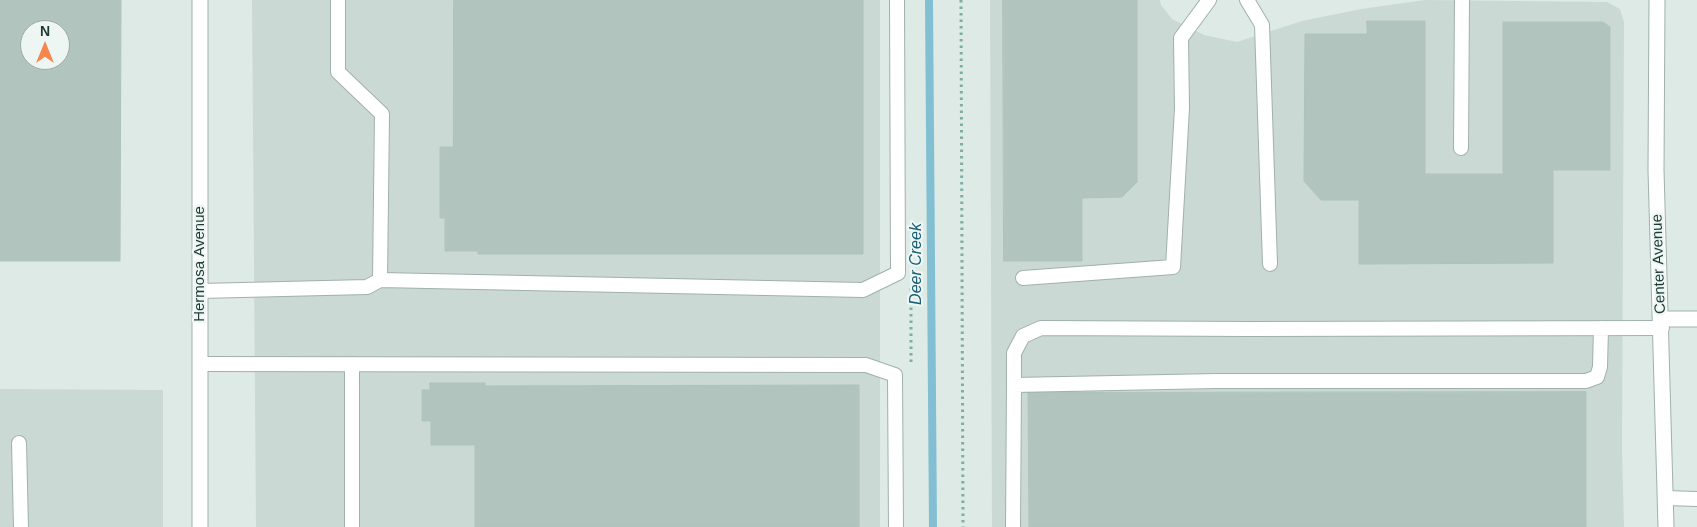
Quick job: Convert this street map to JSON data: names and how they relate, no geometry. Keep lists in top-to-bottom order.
{
  "streets": {
    "street": ["Hermosa Avenue", "Center Avenue"]
  },
  "water": ["Deer Creek"],
  "north": "top"
}
